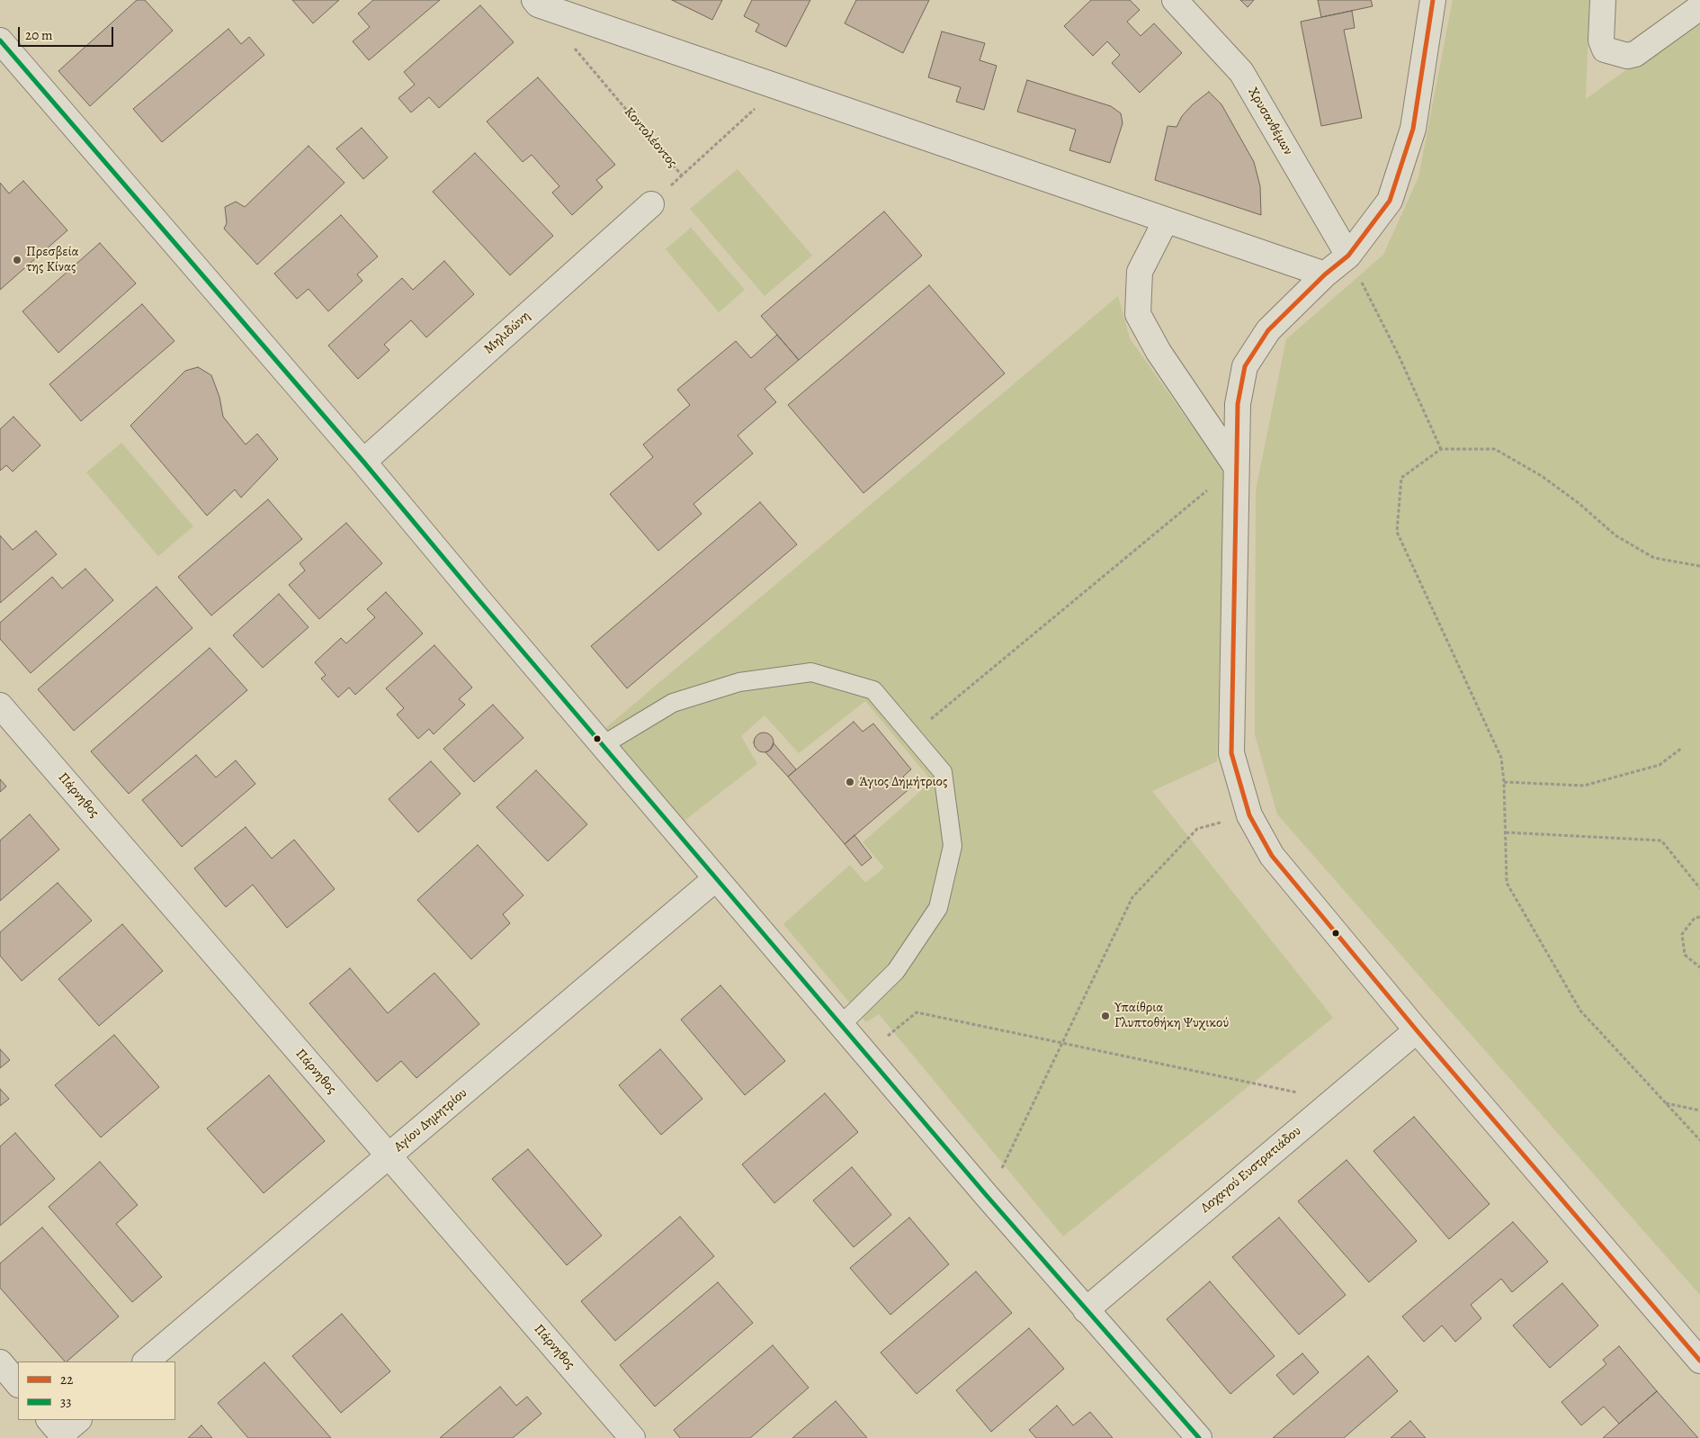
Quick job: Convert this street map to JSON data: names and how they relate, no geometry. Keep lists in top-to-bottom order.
{
  "streets": {
    "street": [
      "Χρυσανθέμων",
      "Μηλιδώνη",
      "Πάρνηθος",
      "Αγίου Δημητρίου",
      "Λοχαγού Ευστρατιάδου"
    ],
    "path": ["Κοντολέοντος"]
  },
  "crossings": [
    ["Πάρνηθος", "Αγίου Δημητρίου"]
  ],
  "places": ["Πρεσβεία της Κίνας", "Άγιος Δημήτριος", "Υπαίθρια Γλυπτοθήκη Ψυχικού"],
  "lines": ["transit line 22", "transit line 33"],
  "legend": ["22", "33"],
  "scale_bar": "20 m"
}
